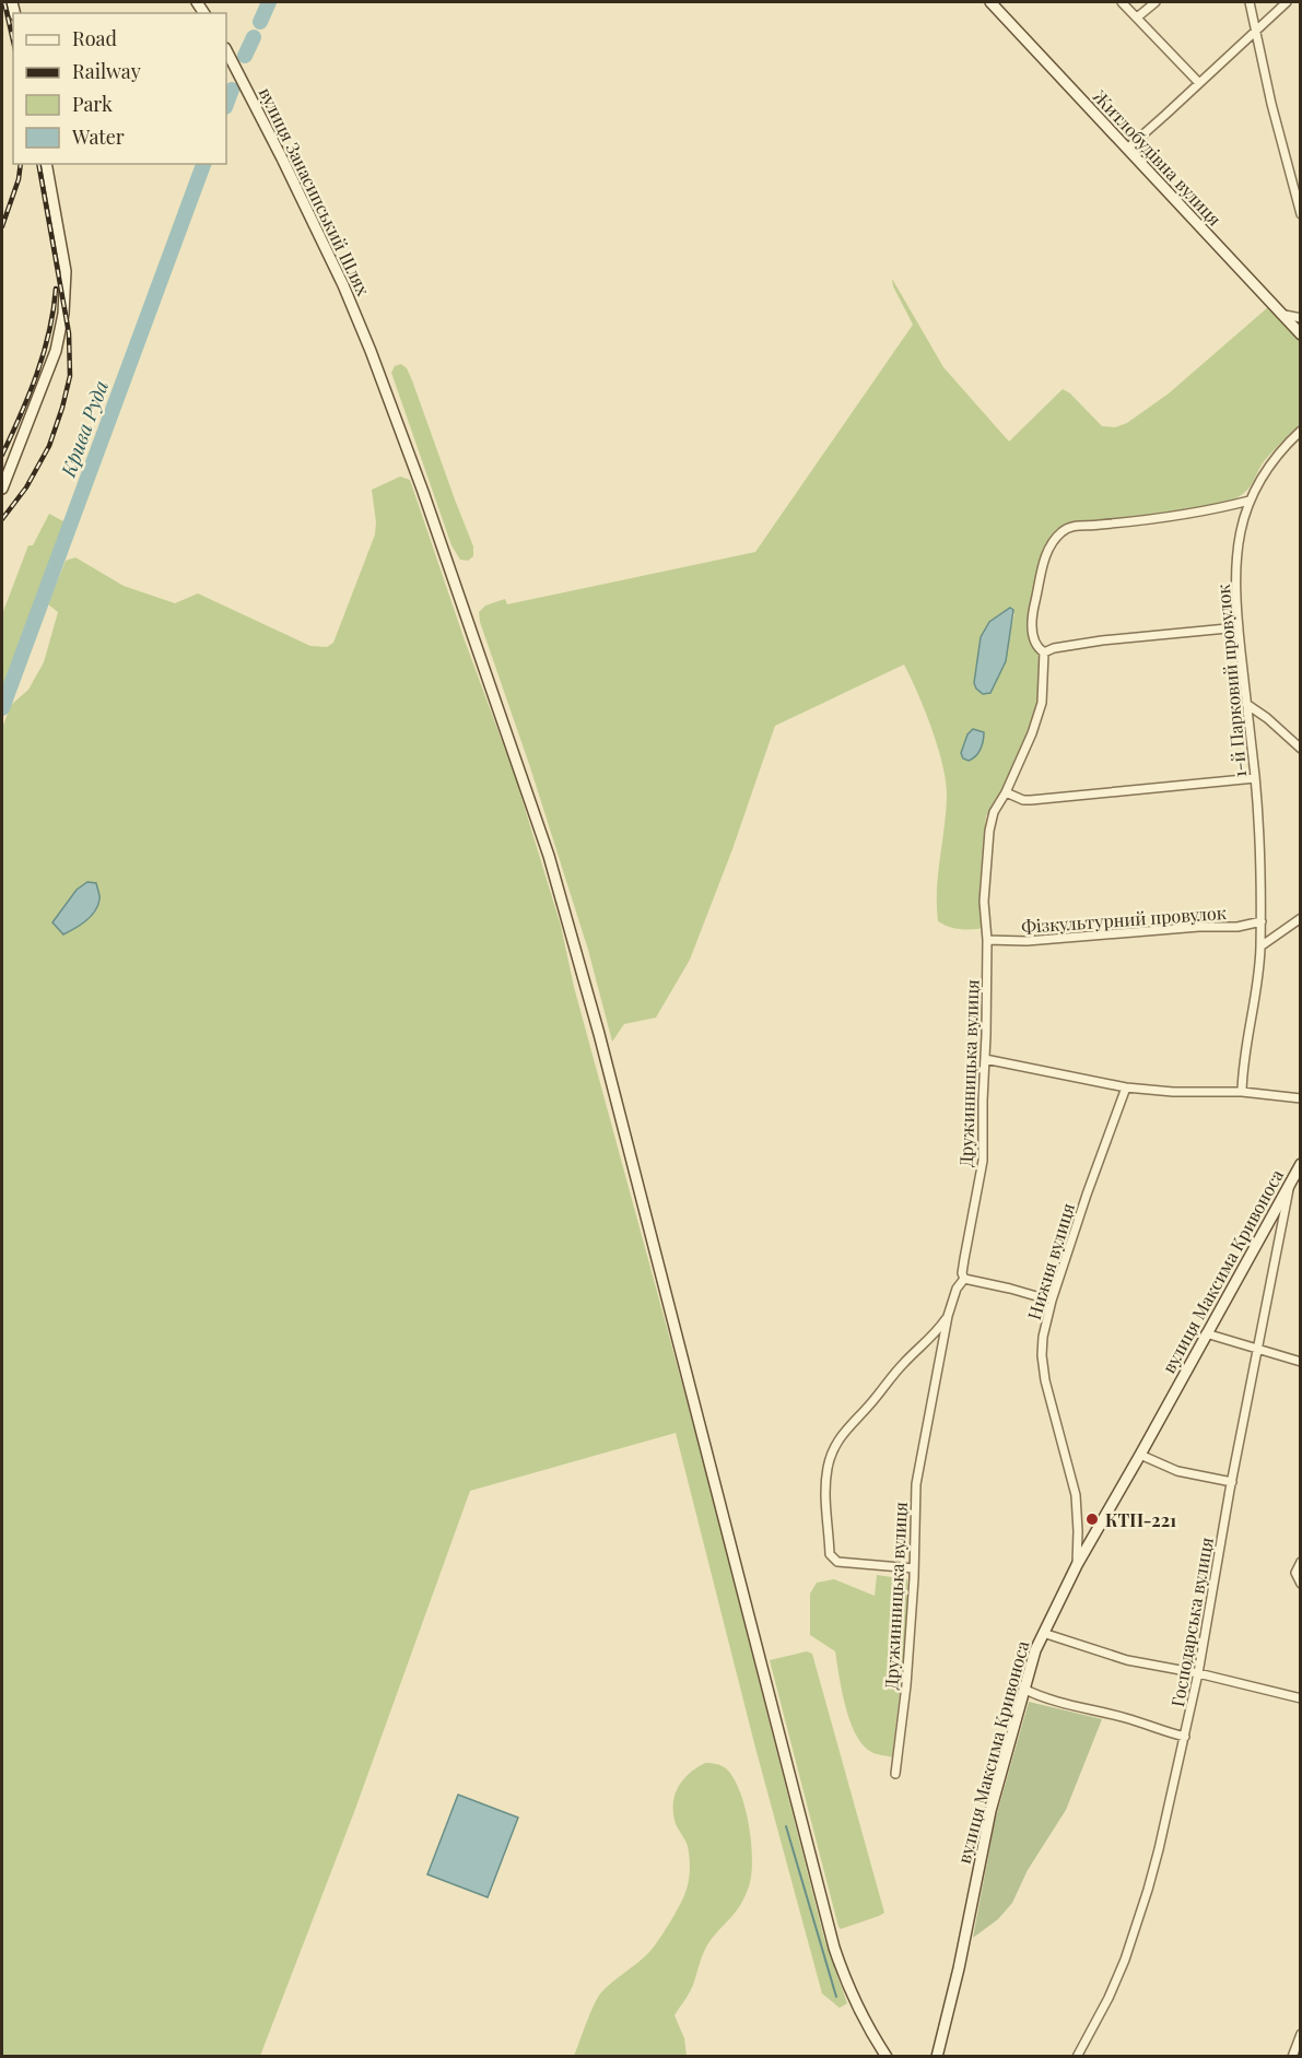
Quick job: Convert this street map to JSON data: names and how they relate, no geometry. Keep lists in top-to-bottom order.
{
  "streets": {
    "main road": ["Житлобудівна вулиця", "вулиця Занасипський Шлях", "вулиця Максима Кривоноса"],
    "street": [
      "1-й Парковий провулок",
      "Фізкультурний провулок",
      "Дружинницька вулиця",
      "Нижня вулиця",
      "Господарська вулиця"
    ]
  },
  "crossings": [
    ["1-й Парковий провулок", "Фізкультурний провулок"],
    ["1-й Парковий провулок", "Дружинницька вулиця"],
    ["Фізкультурний провулок", "Дружинницька вулиця"],
    ["Нижня вулиця", "вулиця Максима Кривоноса"],
    ["вулиця Максима Кривоноса", "Господарська вулиця"]
  ],
  "water": ["Крива Руда"],
  "places": ["КТП-221"],
  "legend": [
    "Road",
    "Railway",
    "Park",
    "Water"
  ]
}
